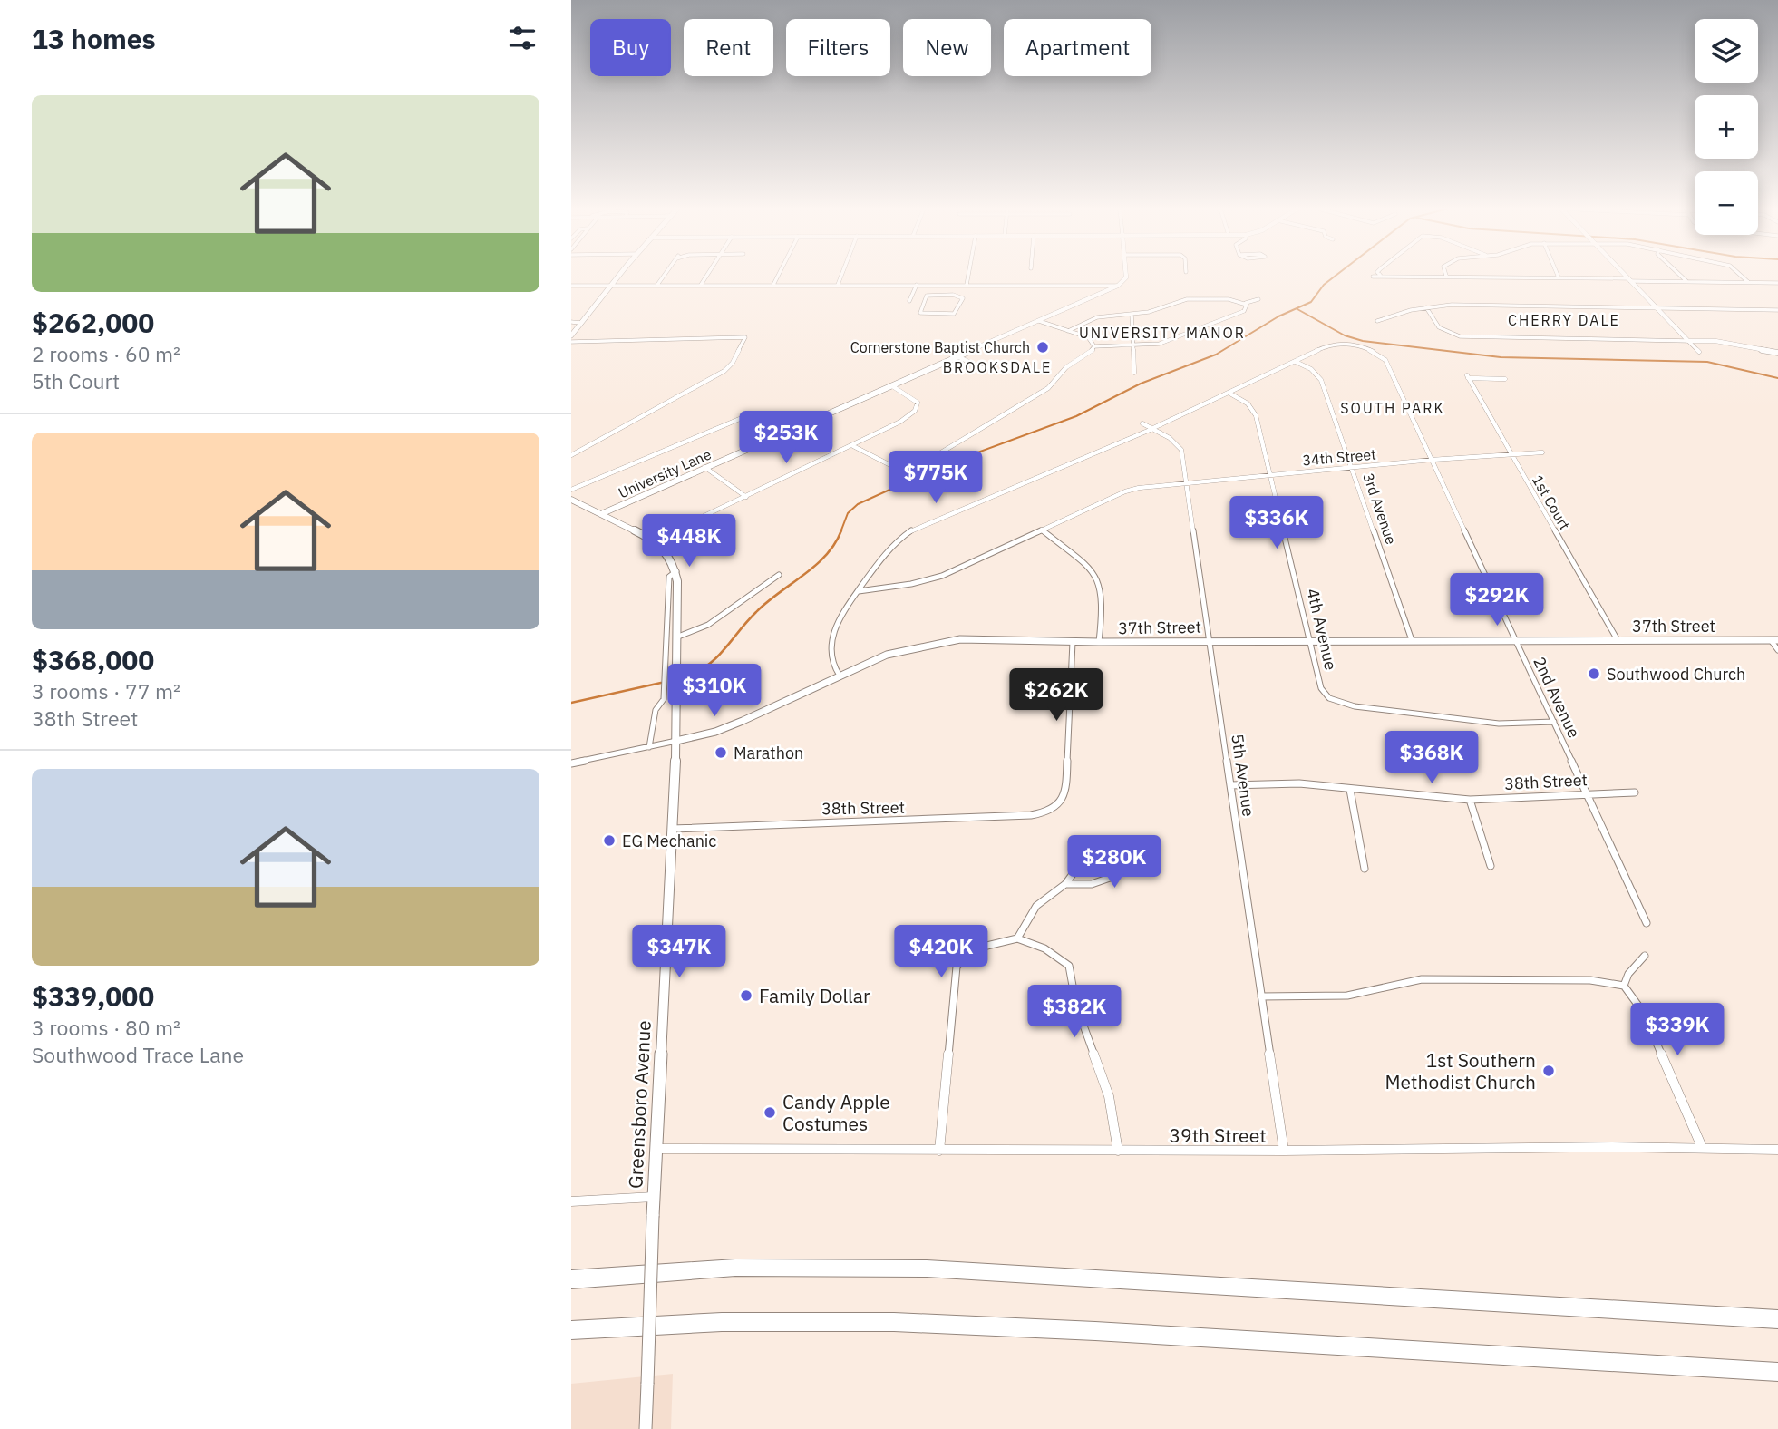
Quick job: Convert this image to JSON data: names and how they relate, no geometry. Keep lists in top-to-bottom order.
{
  "streets": {
    "main road": ["Greensboro Avenue"],
    "street": [
      "34th Street",
      "University Lane",
      "1st Court",
      "3rd Avenue",
      "37th Street",
      "4th Avenue",
      "2nd Avenue",
      "5th Avenue",
      "38th Street",
      "39th Street"
    ]
  },
  "crossings": [
    ["34th Street", "1st Court"],
    ["34th Street", "3rd Avenue"],
    ["34th Street", "4th Avenue"],
    ["34th Street", "2nd Avenue"],
    ["34th Street", "5th Avenue"],
    ["University Lane", "Greensboro Avenue"],
    ["1st Court", "37th Street"],
    ["3rd Avenue", "37th Street"],
    ["3rd Avenue", "2nd Avenue"],
    ["37th Street", "4th Avenue"],
    ["37th Street", "2nd Avenue"],
    ["37th Street", "5th Avenue"],
    ["37th Street", "38th Street"],
    ["37th Street", "Greensboro Avenue"],
    ["4th Avenue", "2nd Avenue"],
    ["2nd Avenue", "38th Street"],
    ["5th Avenue", "38th Street"],
    ["5th Avenue", "39th Street"],
    ["38th Street", "Greensboro Avenue"],
    ["Greensboro Avenue", "39th Street"]
  ],
  "districts": [
    "CHERRY DALE",
    "UNIVERSITY MANOR",
    "BROOKSDALE",
    "SOUTH PARK"
  ],
  "places": [
    "Cornerstone Baptist Church",
    "Southwood Church",
    "Marathon",
    "EG Mechanic",
    "Family Dollar",
    "1st Southern Methodist Church",
    "Candy Apple Costumes"
  ],
  "page": {
    "heading": "13 homes",
    "map_buttons": ["+", "−"],
    "chip": [
      "Buy",
      "Rent",
      "Filters",
      "New",
      "Apartment"
    ],
    "list": [
      {
        "name": "$262,000",
        "note": "2 rooms · 60 m² · 5th Court"
      },
      {
        "name": "$368,000",
        "note": "3 rooms · 77 m² · 38th Street"
      },
      {
        "name": "$339,000",
        "note": "3 rooms · 80 m² · Southwood Trace Lane"
      }
    ],
    "price": [
      "$253K",
      "$775K",
      "$336K",
      "$448K",
      "$292K",
      "$310K",
      "$262K",
      "$368K",
      "$280K",
      "$347K",
      "$420K",
      "$382K",
      "$339K"
    ]
  }
}
